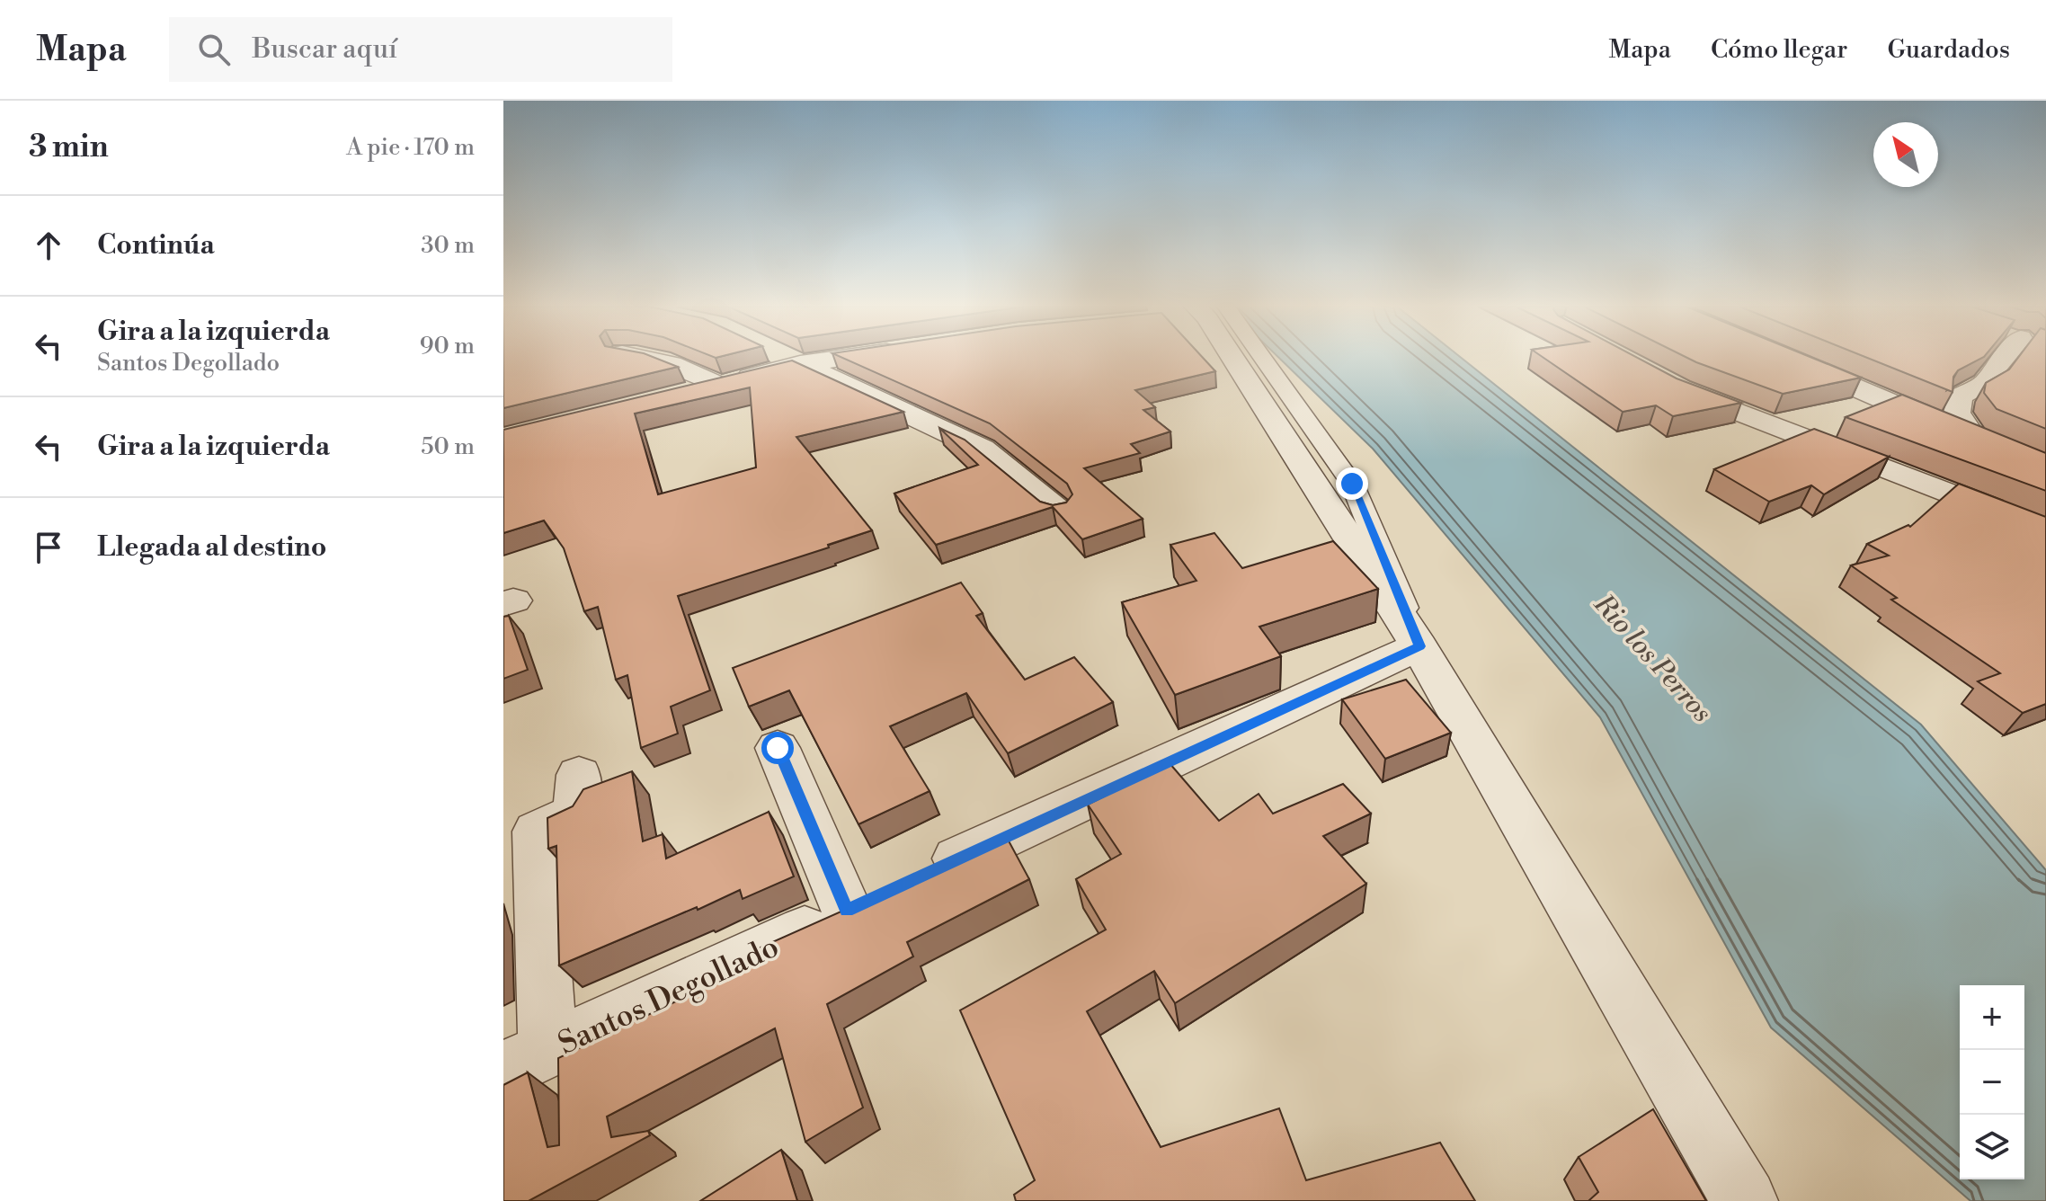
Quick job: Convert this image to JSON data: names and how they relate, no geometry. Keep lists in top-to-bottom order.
{
  "streets": {
    "street": ["Santos Degollado"]
  },
  "water": ["Rio los Perros"],
  "north": "top left",
  "page": {
    "header": "Mapa",
    "search": "Buscar aquí",
    "nav": ["Mapa", "Cómo llegar", "Guardados"],
    "heading": ["3 min", "A pie · 170 m"],
    "list": [
      ["Continúa", "30 m"],
      ["Gira a la izquierda", "Santos Degollado", "90 m"],
      ["Gira a la izquierda", "50 m"],
      "Llegada al destino"
    ],
    "map_buttons": ["+", "−"]
  }
}
